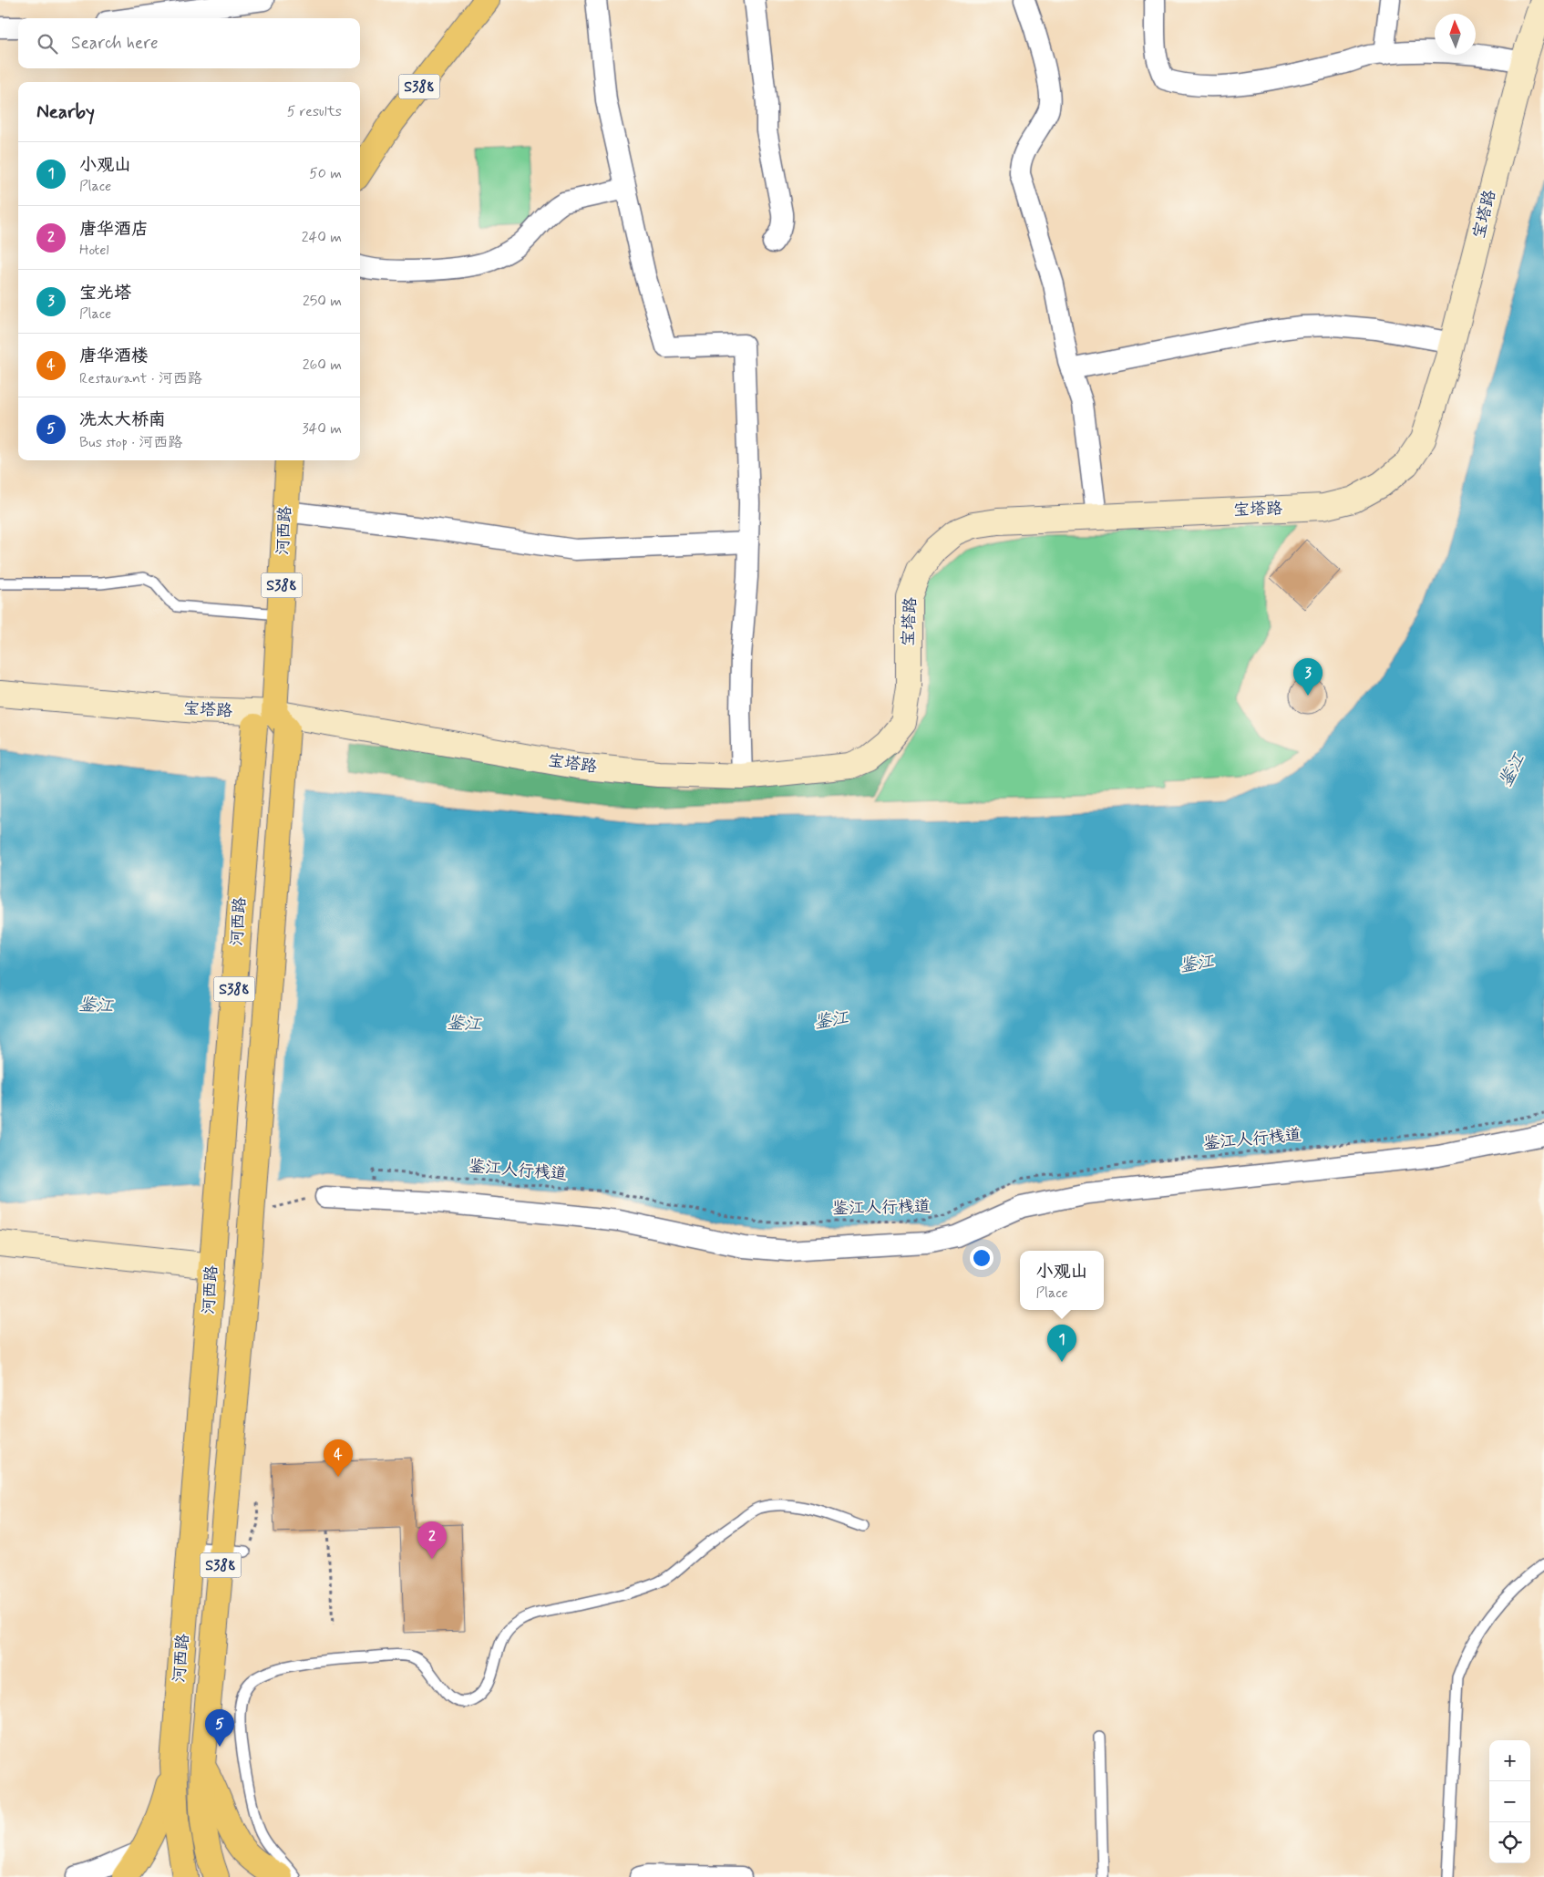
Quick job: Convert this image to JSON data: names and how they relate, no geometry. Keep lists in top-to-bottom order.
{
  "streets": {
    "main road": ["S388", "河西路"],
    "street": ["宝塔路"],
    "path": ["鉴江人行栈道"]
  },
  "crossings": [
    ["宝塔路", "河西路"]
  ],
  "water": ["鉴江"],
  "north": "top",
  "page": {
    "search": "Search here",
    "heading": ["Nearby", "5 results"],
    "list": [
      {
        "mark": "1",
        "name": "小观山",
        "note": "Place",
        "value": "50 m"
      },
      {
        "mark": "2",
        "name": "唐华酒店",
        "note": "Hotel",
        "value": "240 m"
      },
      {
        "mark": "3",
        "name": "宝光塔",
        "note": "Place",
        "value": "250 m"
      },
      {
        "mark": "4",
        "name": "唐华酒楼",
        "note": "Restaurant · 河西路",
        "value": "260 m"
      },
      {
        "mark": "5",
        "name": "冼太大桥南",
        "note": "Bus stop · 河西路",
        "value": "340 m"
      }
    ],
    "pins": [
      "3",
      "1",
      "4",
      "2",
      "5"
    ],
    "popup": ["小观山", "Place"],
    "map_buttons": ["+", "−"]
  }
}
